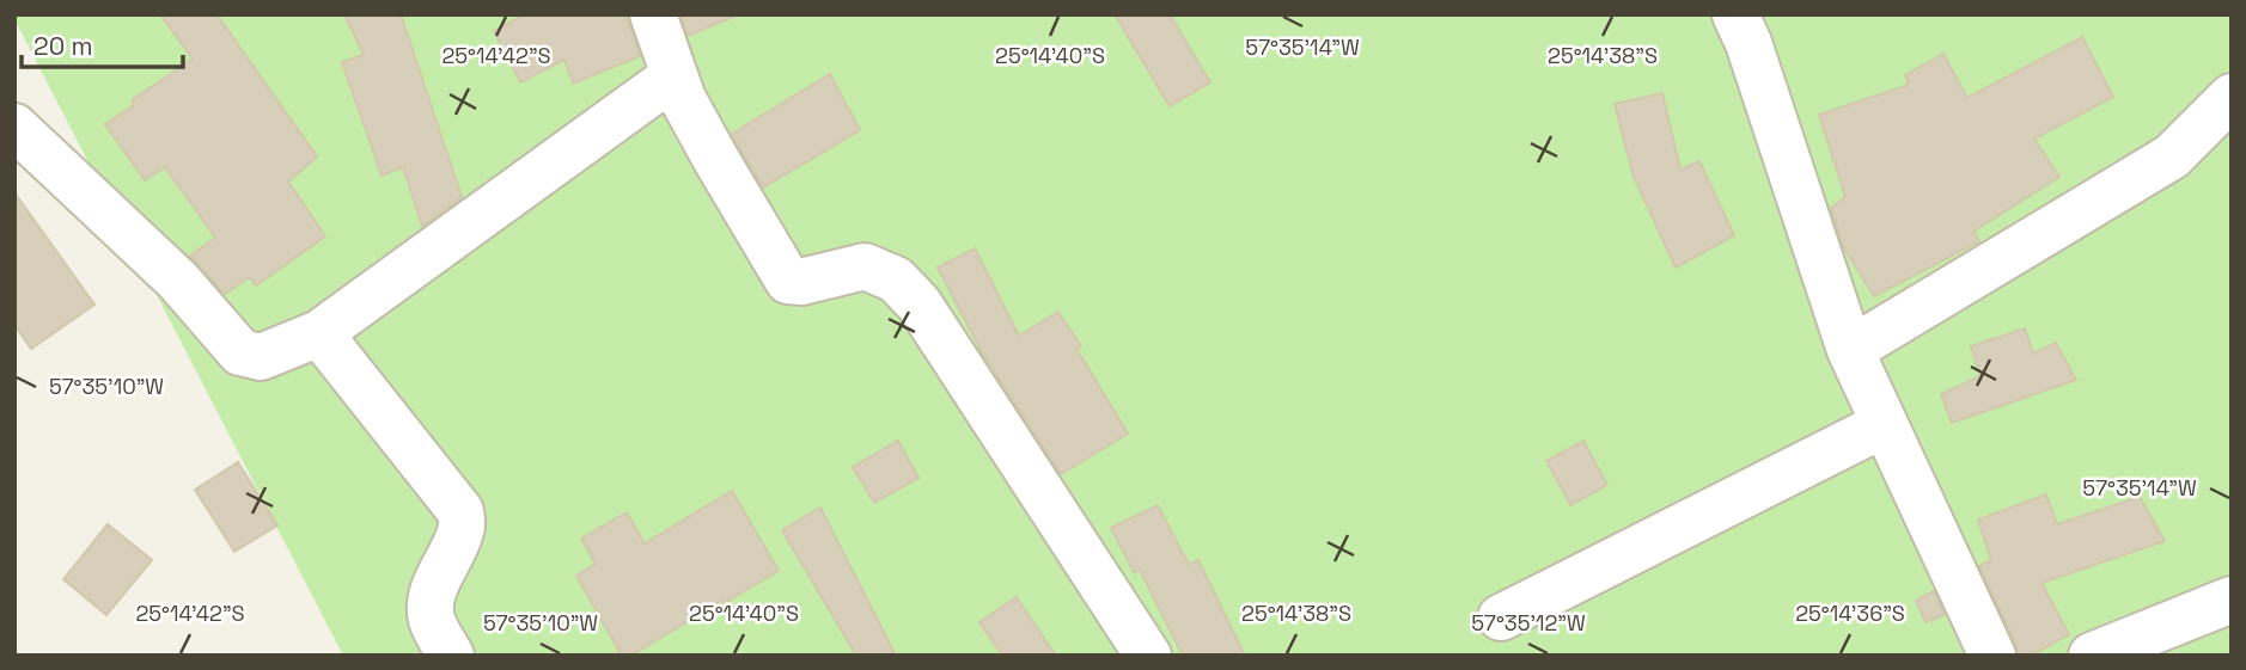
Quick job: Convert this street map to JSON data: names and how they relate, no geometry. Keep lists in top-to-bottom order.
{
  "scale_bar": "20 m",
  "coordinates": [
    "57°35'14\"W",
    "25°14'42\"S",
    "25°14'40\"S",
    "25°14'38\"S",
    "57°35'10\"W",
    "25°14'36\"S",
    "57°35'12\"W"
  ]
}
